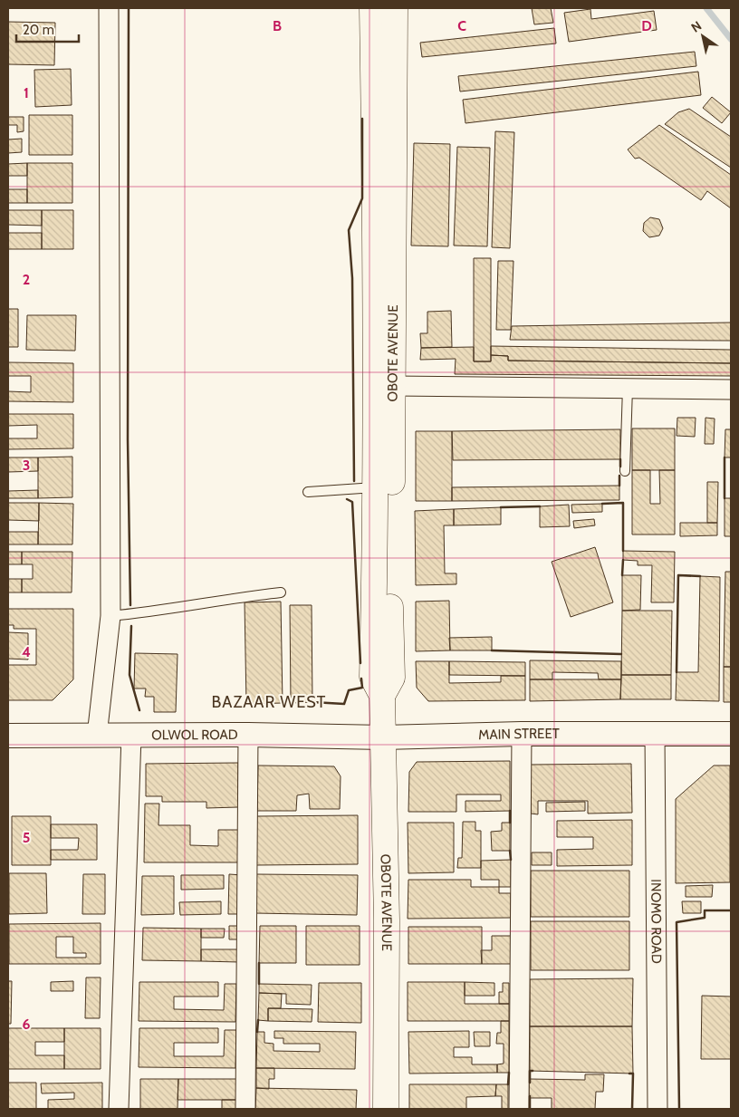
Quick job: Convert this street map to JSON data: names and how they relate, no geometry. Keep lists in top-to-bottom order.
{
  "streets": {
    "main road": ["OBOTE AVENUE"],
    "street": ["MAIN STREET", "OLWOL ROAD", "INOMO ROAD"]
  },
  "crossings": [
    ["OBOTE AVENUE", "MAIN STREET"],
    ["OBOTE AVENUE", "OLWOL ROAD"],
    ["MAIN STREET", "OLWOL ROAD"],
    ["MAIN STREET", "INOMO ROAD"]
  ],
  "districts": ["BAZAAR WEST"],
  "scale_bar": "20 m",
  "north": "top left",
  "grid": {
    "columns": ["B", "C", "D"],
    "rows": [
      "1",
      "2",
      "3",
      "4",
      "5",
      "6"
    ]
  }
}
